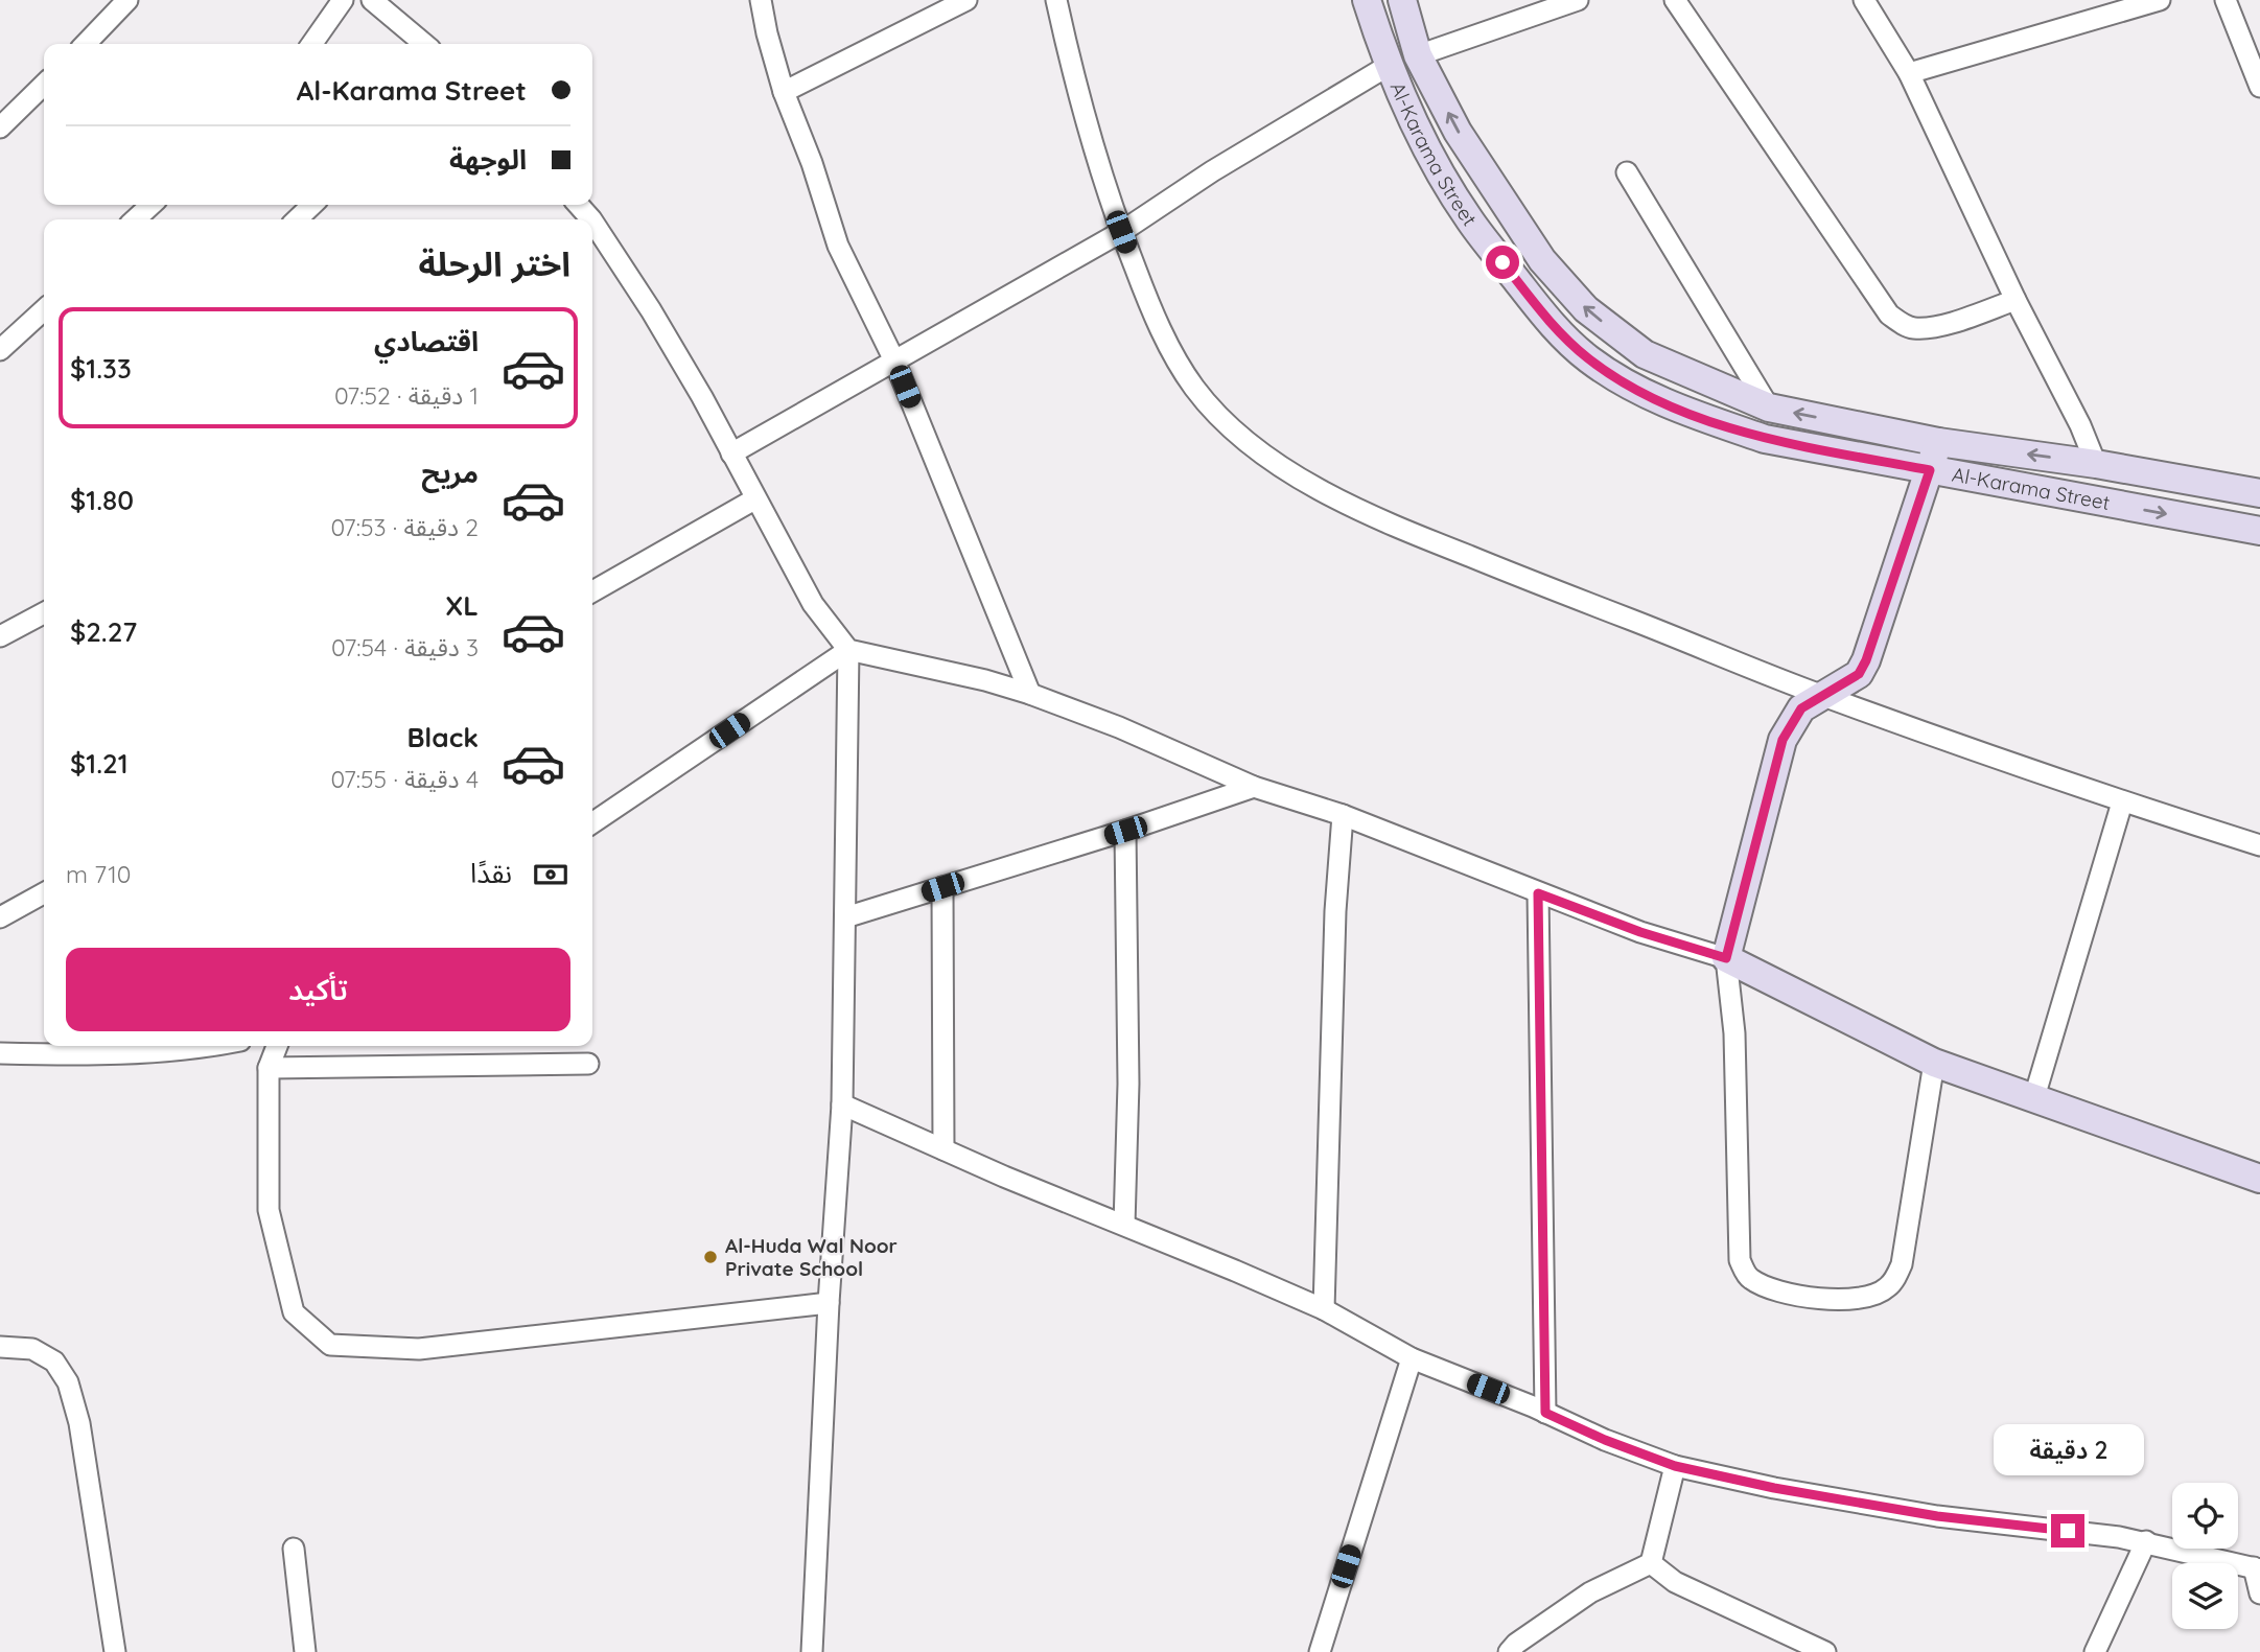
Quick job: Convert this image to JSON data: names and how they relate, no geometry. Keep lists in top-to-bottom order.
{
  "streets": {
    "street": ["Al-Karama Street"]
  },
  "places": ["Al-Huda Wal Noor Private School"],
  "page": {
    "banner": ["Al-Karama Street", "الوجهة"],
    "heading": "اختر الرحلة",
    "list": [
      {
        "name": "اقتصادي",
        "note": "1 دقيقة · 07:52",
        "value": "$1.33"
      },
      {
        "name": "مريح",
        "note": "2 دقيقة · 07:53",
        "value": "$1.80"
      },
      {
        "name": "XL",
        "note": "3 دقيقة · 07:54",
        "value": "$2.27"
      },
      {
        "name": "Black",
        "note": "4 دقيقة · 07:55",
        "value": "$1.21"
      }
    ],
    "pay": ["نقدًا", "710 m"],
    "buttons": "تأكيد",
    "bubble": "2 دقيقة"
  }
}
